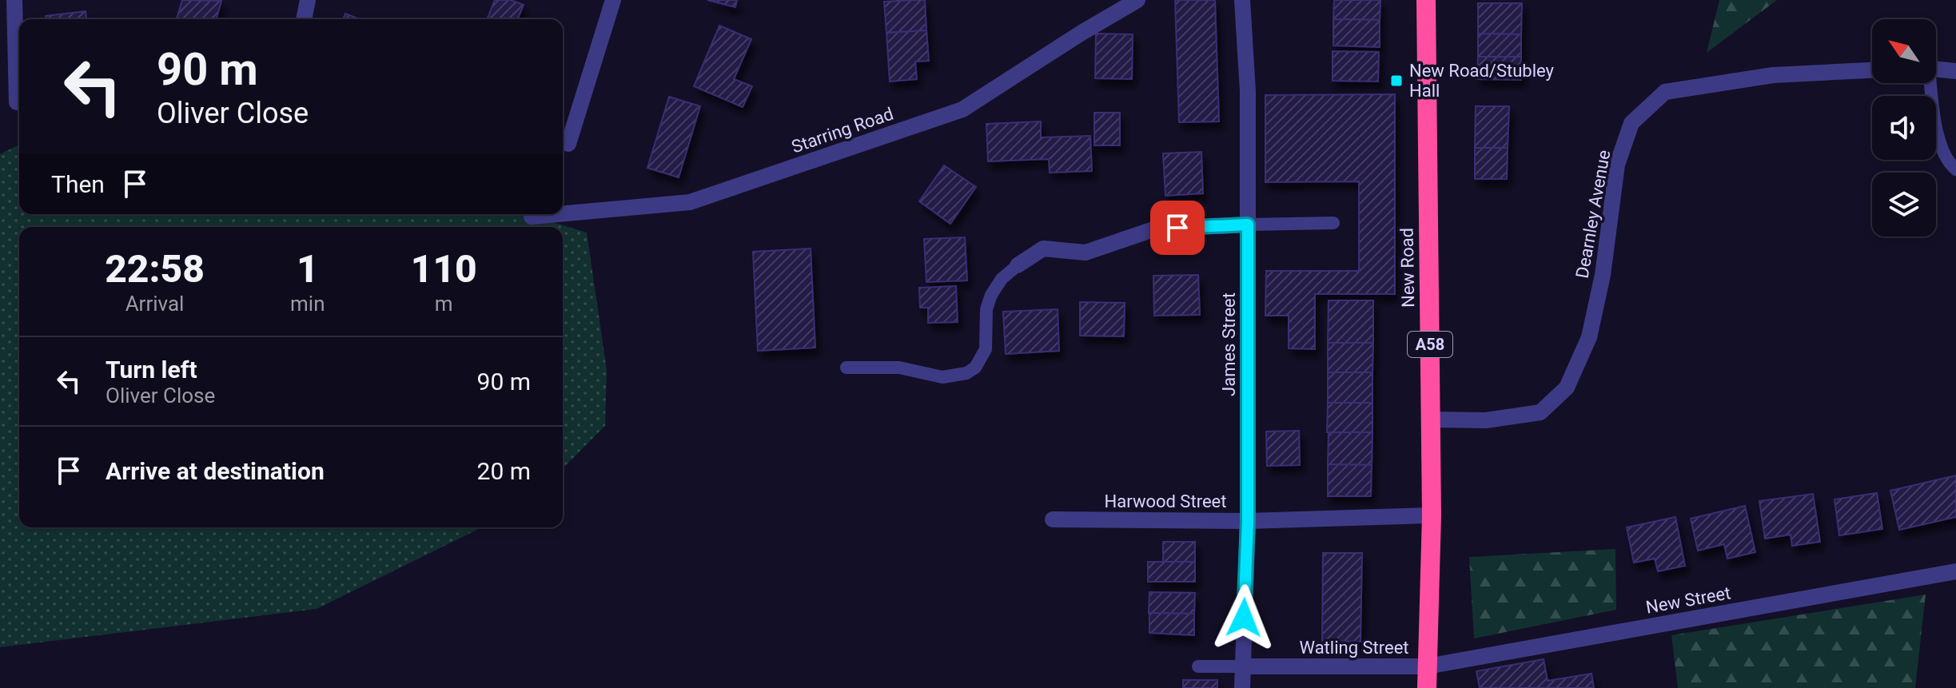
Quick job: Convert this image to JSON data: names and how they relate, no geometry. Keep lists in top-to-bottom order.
{
  "streets": {
    "highway": ["New Road", "A58"],
    "street": [
      "Starring Road",
      "Dearnley Avenue",
      "James Street",
      "Harwood Street",
      "New Street",
      "Watling Street"
    ]
  },
  "crossings": [
    ["Dearnley Avenue", "New Road"],
    ["New Road", "Harwood Street"],
    ["New Road", "New Street"],
    ["New Road", "Watling Street"],
    ["James Street", "Harwood Street"],
    ["James Street", "Watling Street"],
    ["New Street", "Watling Street"]
  ],
  "places": {
    "transit": ["New Road/Stubley Hall"]
  },
  "north": "top left",
  "page": {
    "turn": ["90 m", "Oliver Close"],
    "then": "Then",
    "eta": [
      "22:58",
      "Arrival",
      "1",
      "min",
      "110",
      "m"
    ],
    "list": [
      {
        "name": "Turn left",
        "note": "Oliver Close",
        "value": "90 m"
      },
      {
        "name": "Arrive at destination",
        "value": "20 m"
      }
    ]
  }
}
